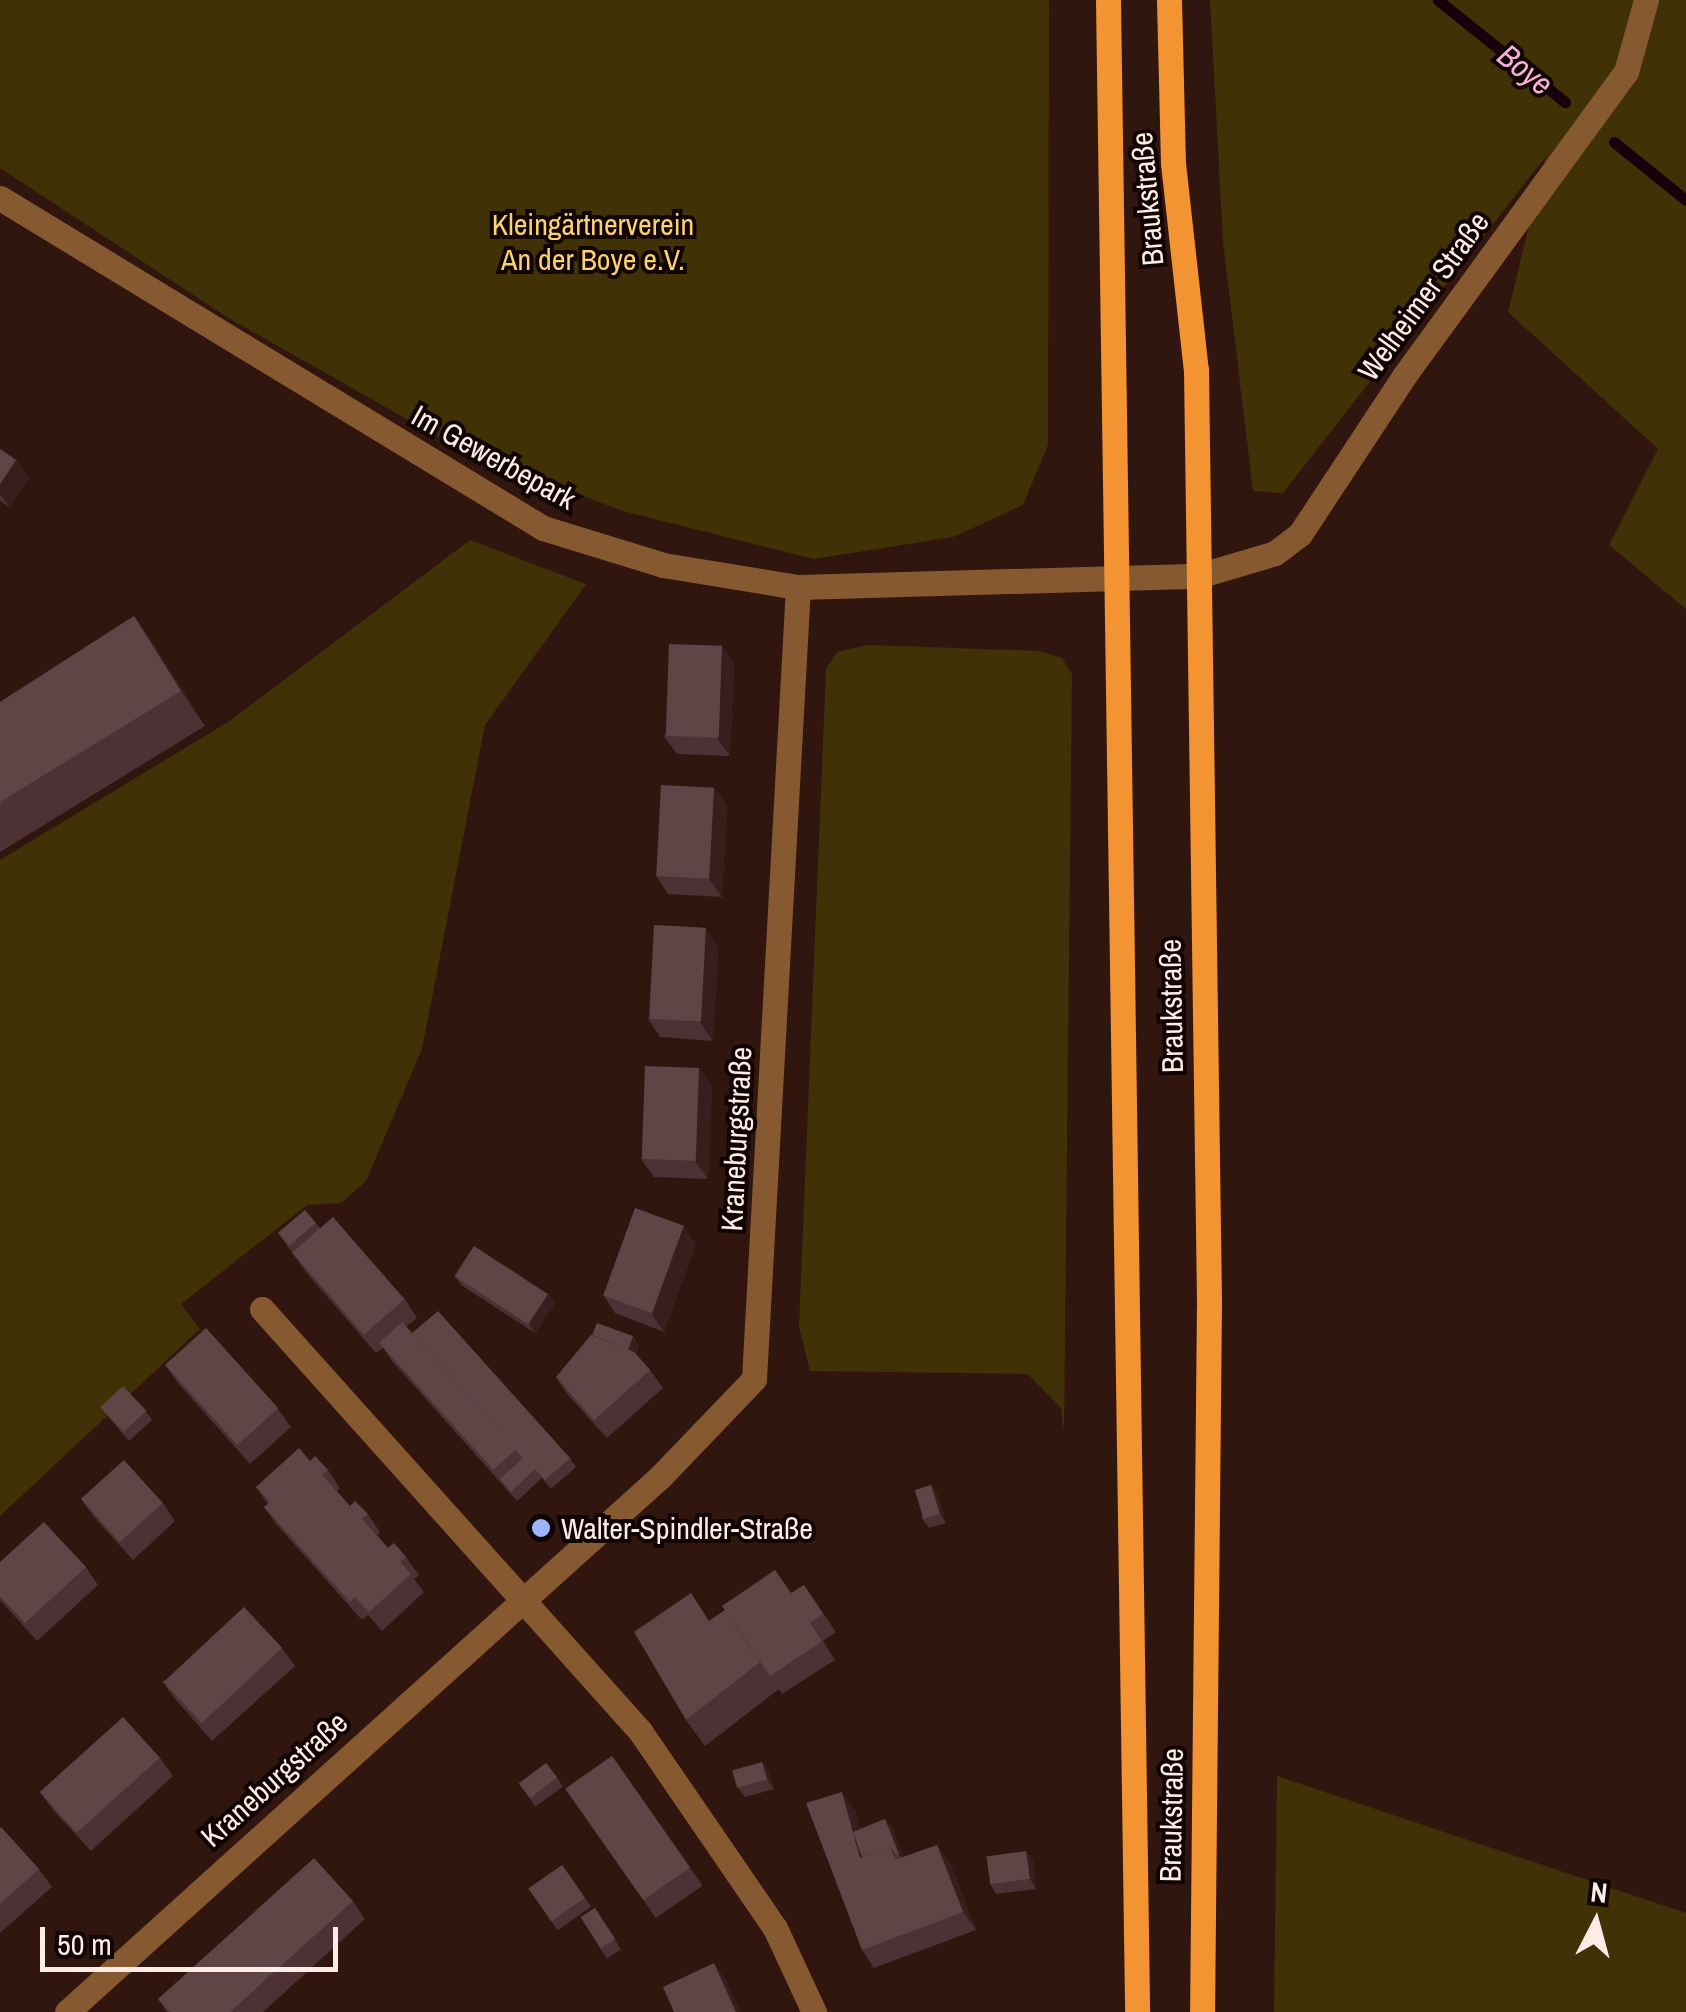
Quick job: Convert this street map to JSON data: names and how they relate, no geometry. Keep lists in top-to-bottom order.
{
  "streets": {
    "main road": ["Braukstraße"],
    "street": ["Welheimer Straße", "Im Gewerbepark", "Kraneburgstraße"]
  },
  "crossings": [
    ["Braukstraße", "Welheimer Straße"],
    ["Braukstraße", "Im Gewerbepark"],
    ["Welheimer Straße", "Im Gewerbepark"],
    ["Im Gewerbepark", "Kraneburgstraße"]
  ],
  "water": ["Boye"],
  "parks": ["Kleingärtnerverein An der Boye e.V."],
  "places": ["Walter-Spindler-Straße"],
  "scale_bar": "50 m",
  "north": "top"
}
